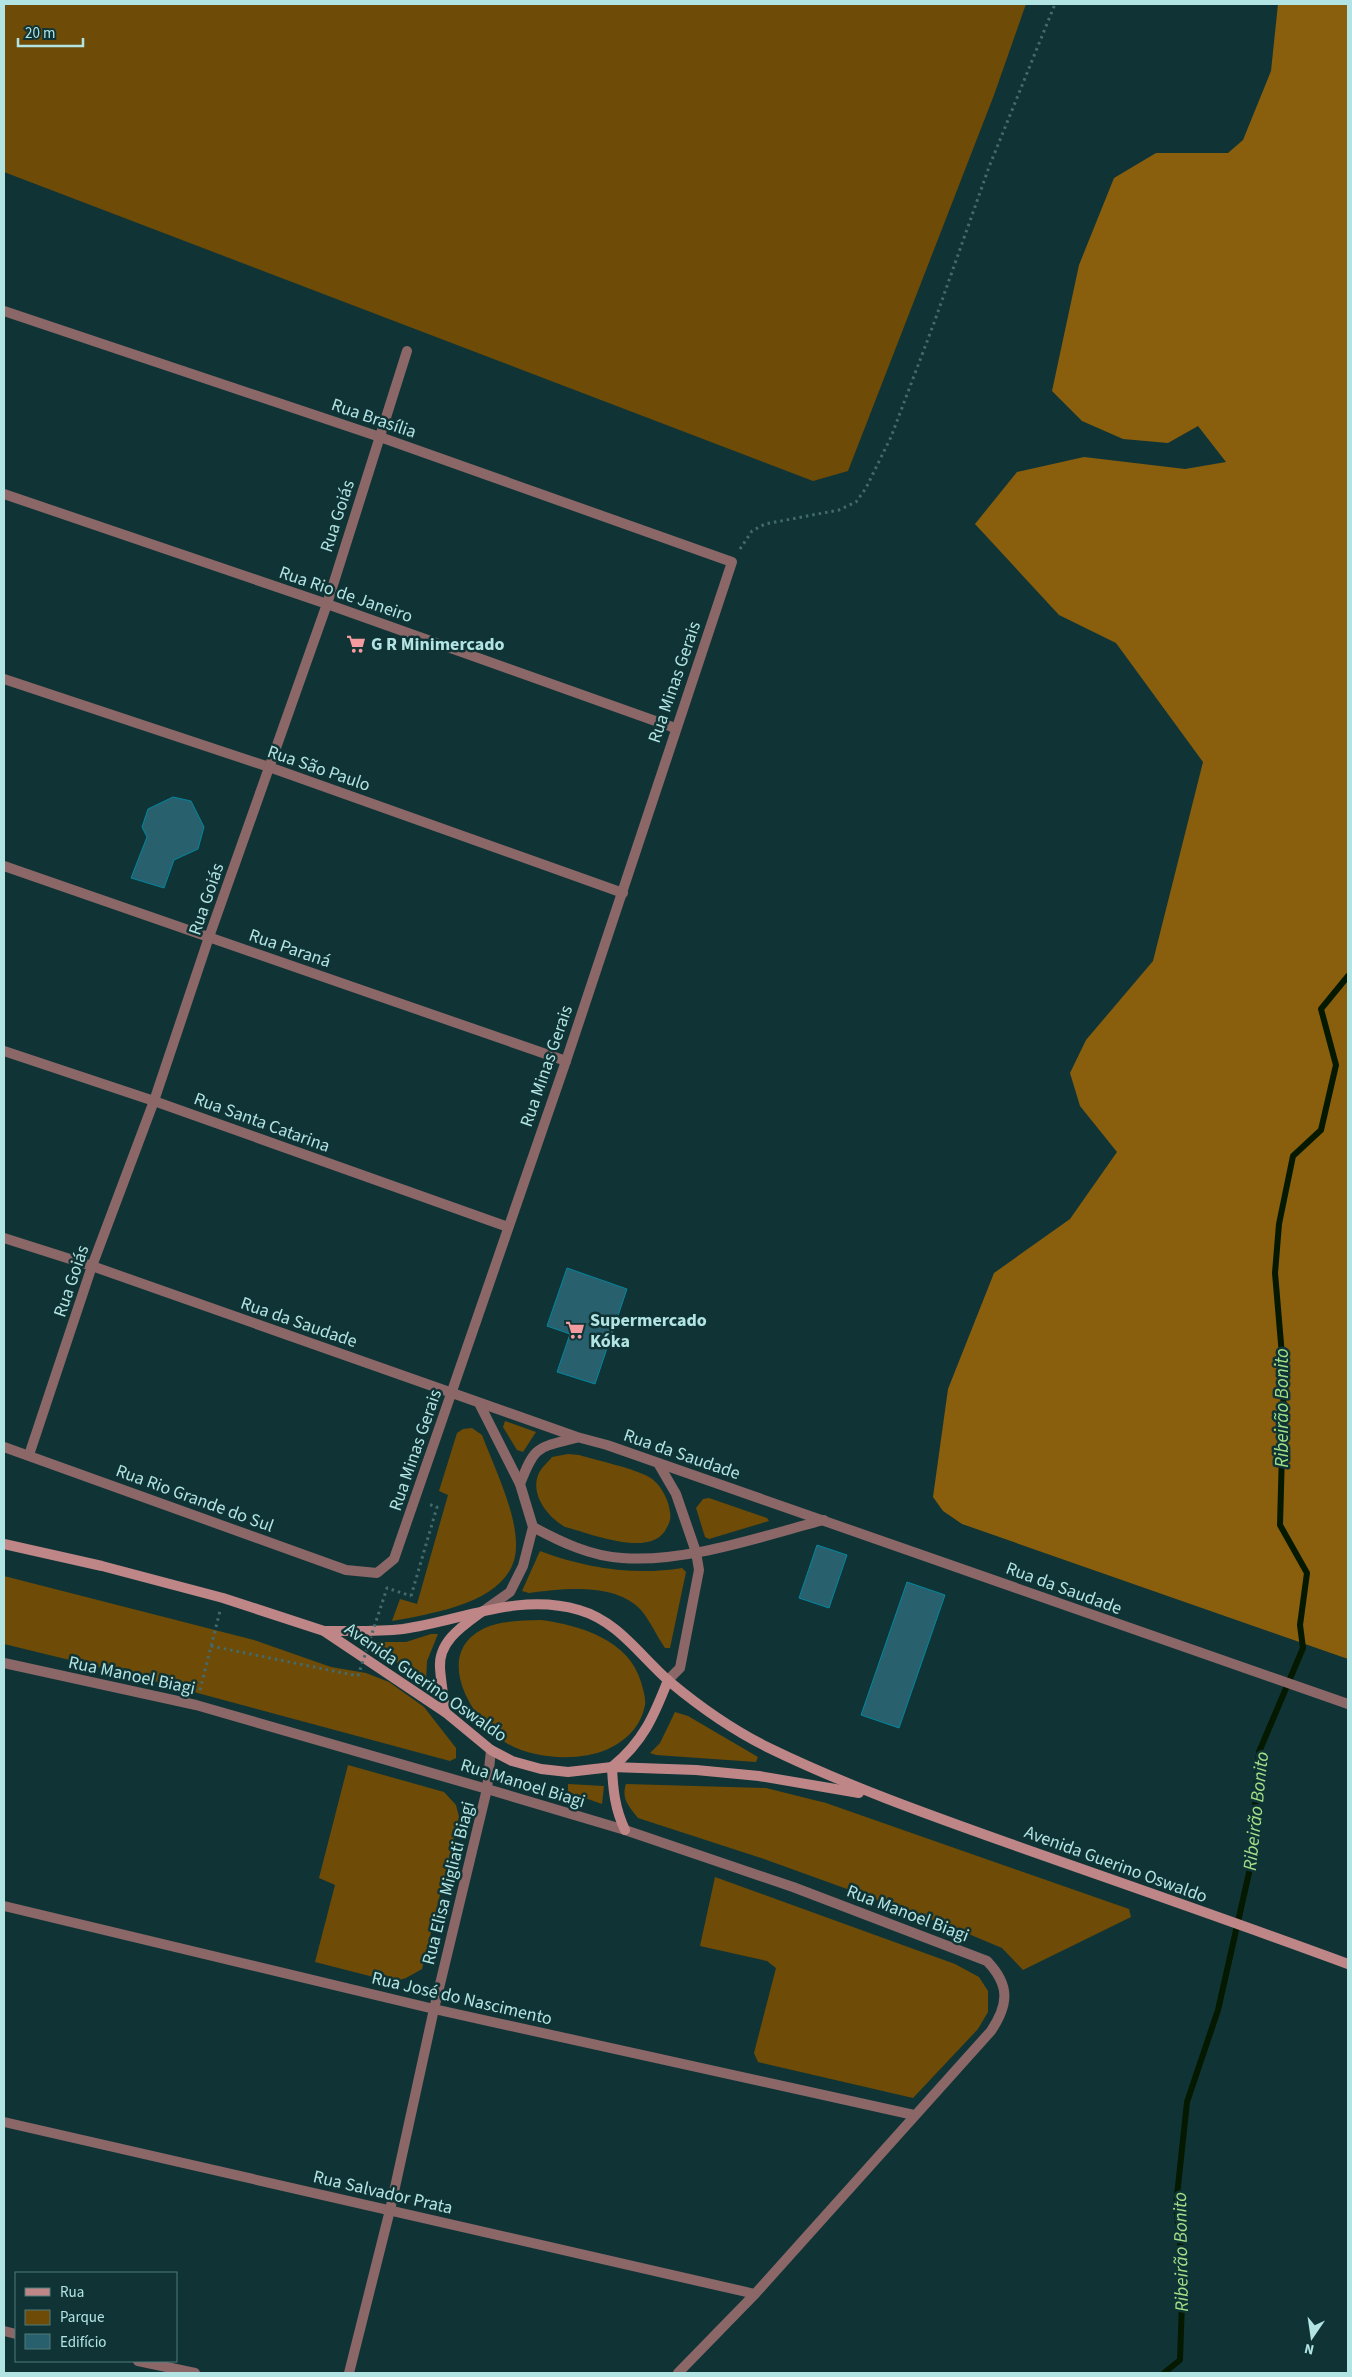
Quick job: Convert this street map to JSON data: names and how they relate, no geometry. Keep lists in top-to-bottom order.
{
  "streets": {
    "main road": ["Avenida Guerino Oswaldo"],
    "street": [
      "Rua Brasília",
      "Rua Goiás",
      "Rua Rio de Janeiro",
      "Rua Minas Gerais",
      "Rua São Paulo",
      "Rua Paraná",
      "Rua Santa Catarina",
      "Rua da Saudade",
      "Rua Rio Grande do Sul",
      "Rua Manoel Biagi",
      "Rua Elisa Migliati Biagi",
      "Rua José do Nascimento",
      "Rua Salvador Prata"
    ]
  },
  "crossings": [
    ["Rua Brasília", "Rua Goiás"],
    ["Rua Brasília", "Rua Minas Gerais"],
    ["Rua Goiás", "Rua Rio de Janeiro"],
    ["Rua Goiás", "Rua São Paulo"],
    ["Rua Goiás", "Rua Paraná"],
    ["Rua Goiás", "Rua Santa Catarina"],
    ["Rua Goiás", "Rua da Saudade"],
    ["Rua Goiás", "Rua Rio Grande do Sul"],
    ["Rua Rio de Janeiro", "Rua Minas Gerais"],
    ["Rua Minas Gerais", "Rua São Paulo"],
    ["Rua Minas Gerais", "Rua Paraná"],
    ["Rua Minas Gerais", "Rua Santa Catarina"],
    ["Rua Minas Gerais", "Rua da Saudade"],
    ["Rua Minas Gerais", "Rua Rio Grande do Sul"],
    ["Rua Manoel Biagi", "Rua Elisa Migliati Biagi"],
    ["Rua Manoel Biagi", "Rua José do Nascimento"],
    ["Avenida Guerino Oswaldo", "Rua Elisa Migliati Biagi"],
    ["Rua Elisa Migliati Biagi", "Rua José do Nascimento"],
    ["Rua Elisa Migliati Biagi", "Rua Salvador Prata"]
  ],
  "water": ["Ribeirão Bonito"],
  "places": {
    "supermarket": ["G R Minimercado", "Supermercado Kóka"]
  },
  "legend": ["Rua", "Parque", "Edifício"],
  "scale_bar": "20 m",
  "north": "bottom"
}
